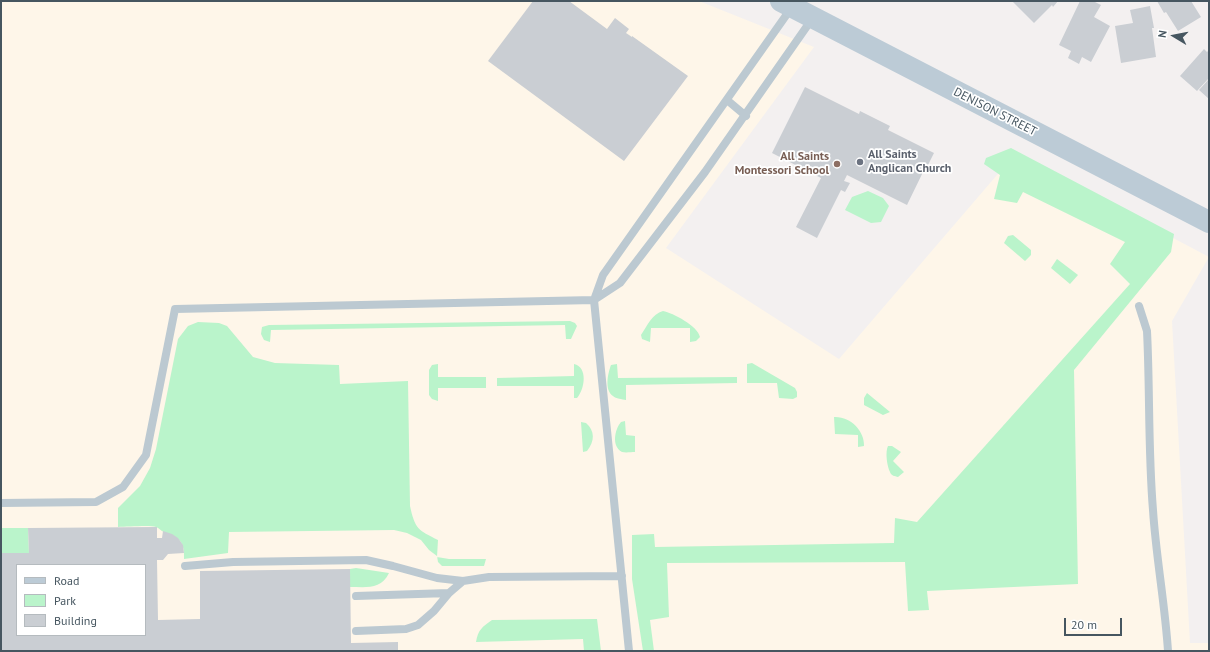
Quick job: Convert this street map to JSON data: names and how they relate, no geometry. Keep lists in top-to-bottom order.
{
  "streets": {
    "main road": ["DENISON STREET"]
  },
  "places": ["All Saints Anglican Church", "All Saints Montessori School"],
  "legend": ["Road", "Park", "Building"],
  "scale_bar": "20 m",
  "north": "left"
}
